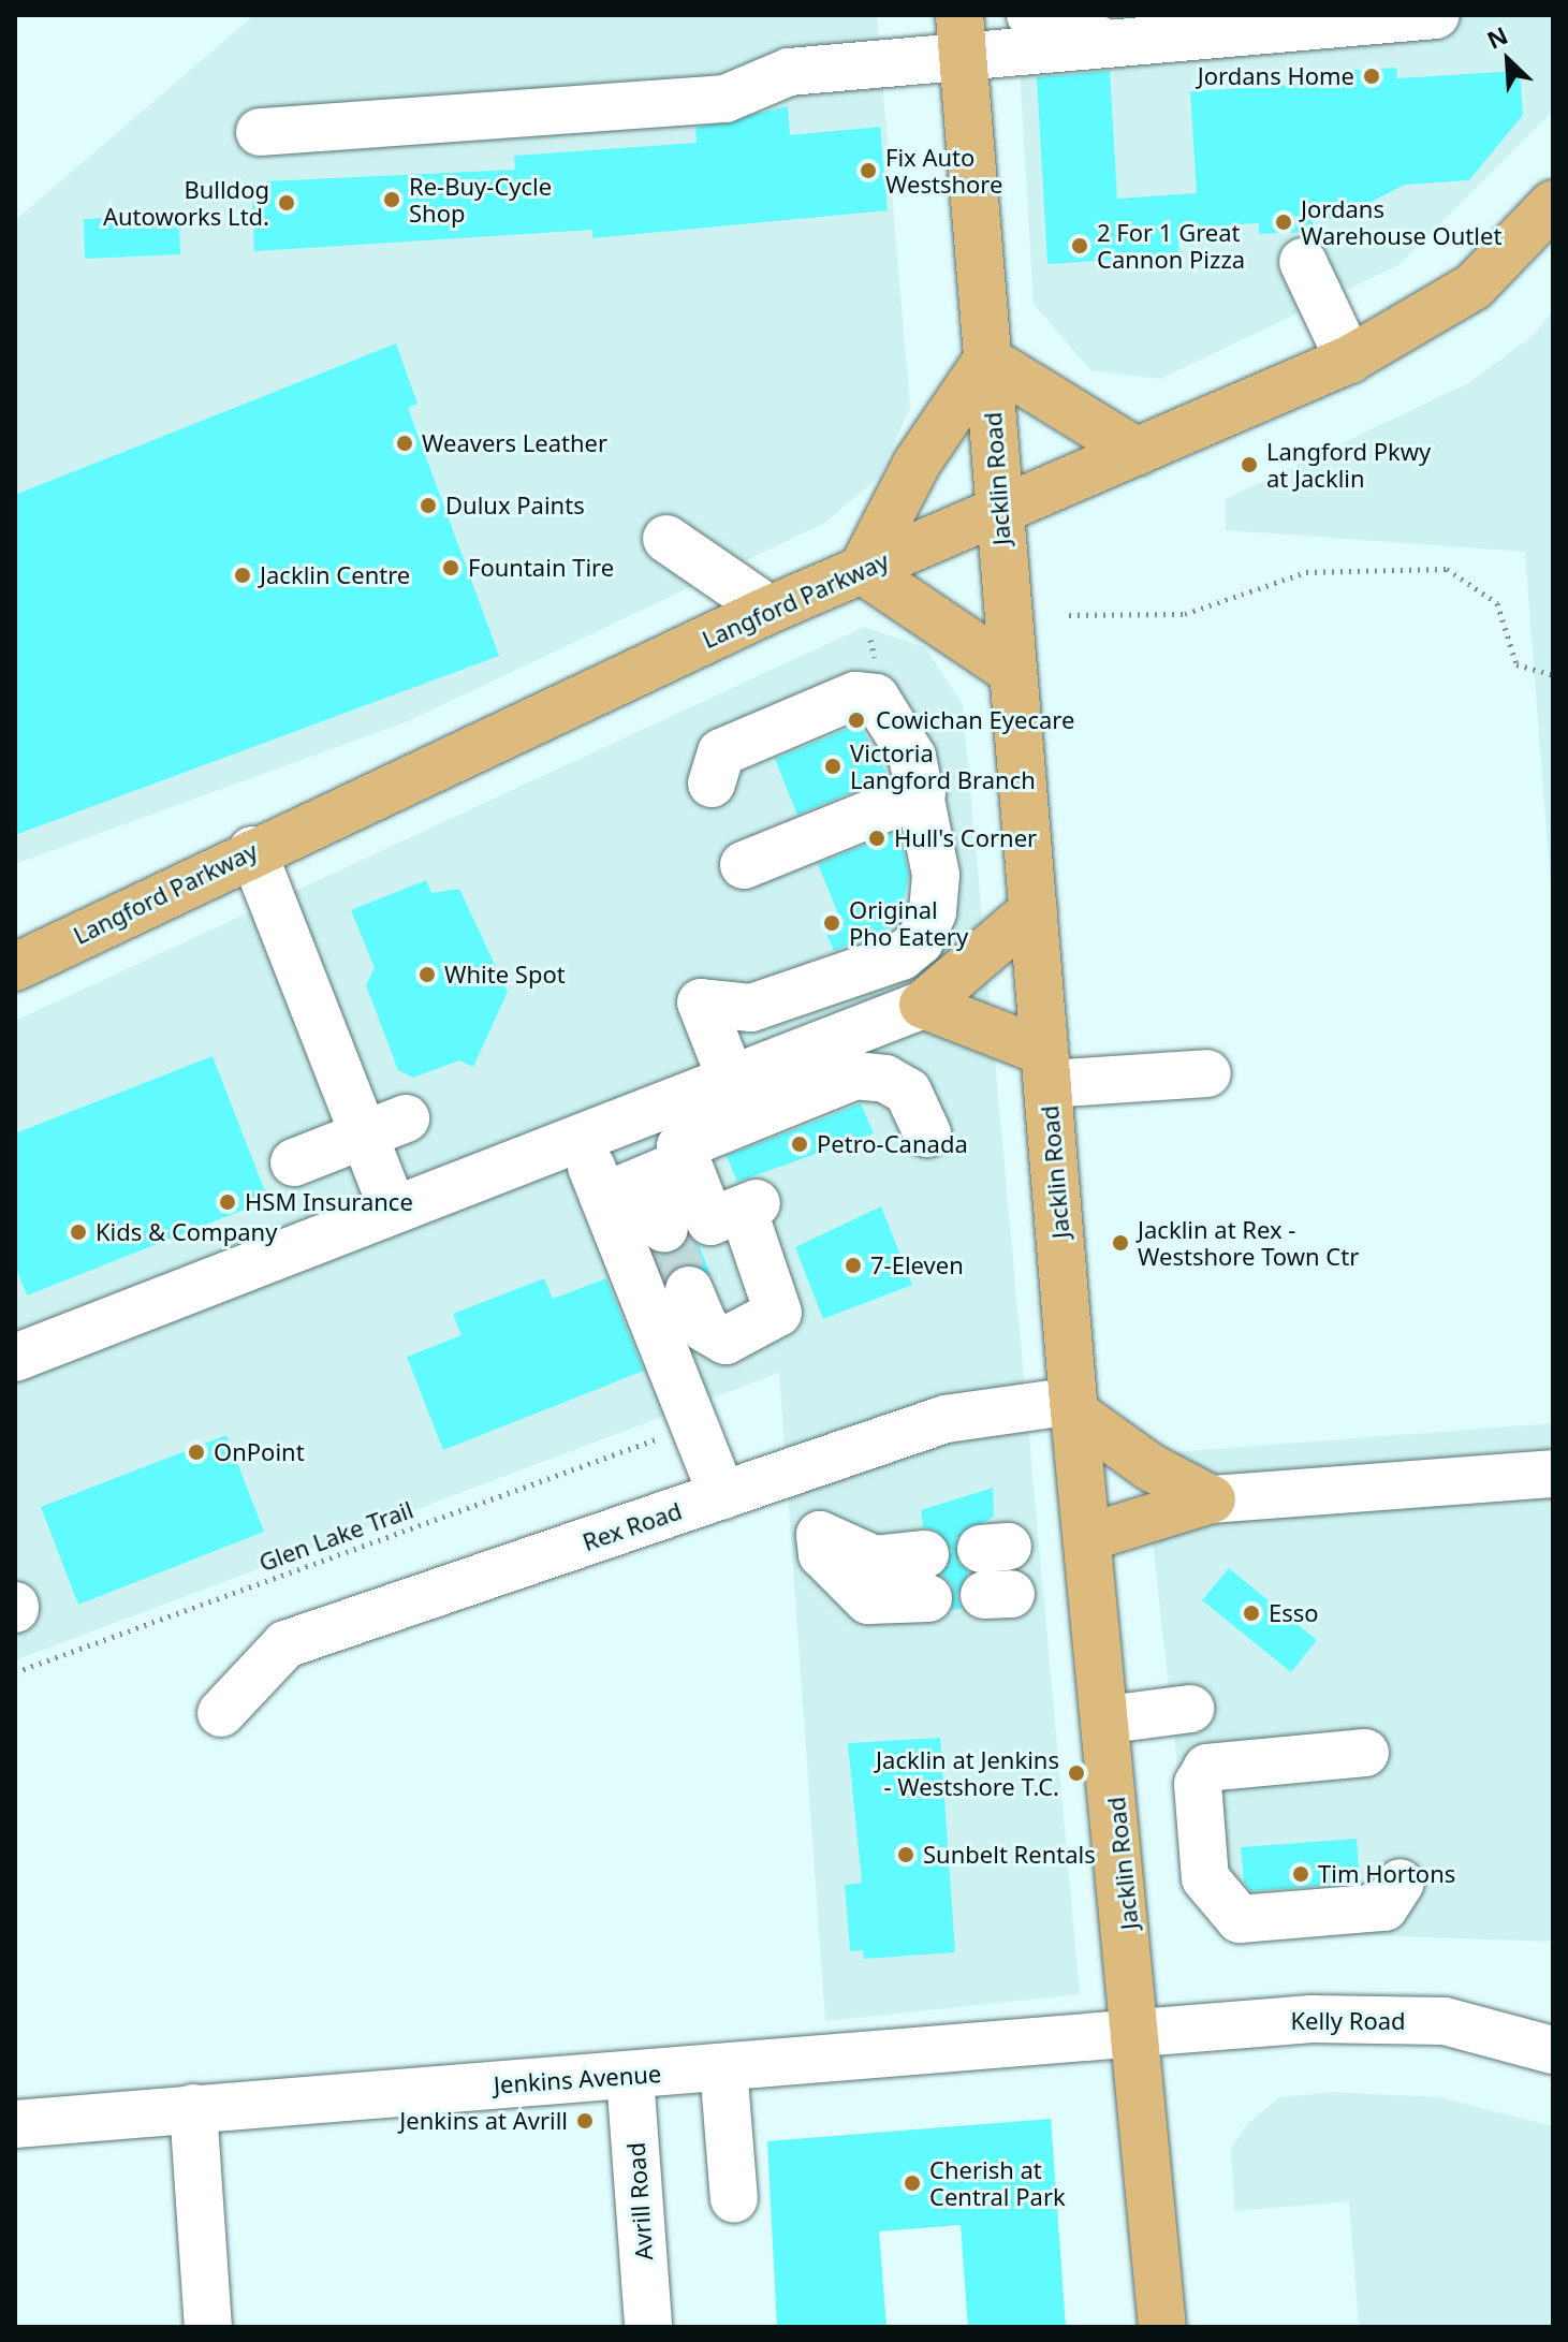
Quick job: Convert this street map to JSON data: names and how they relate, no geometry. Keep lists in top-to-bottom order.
{
  "streets": {
    "main road": ["Jacklin Road", "Langford Parkway"],
    "street": [
      "Rex Road",
      "Kelly Road",
      "Jenkins Avenue",
      "Avrill Road"
    ],
    "path": ["Glen Lake Trail"]
  },
  "crossings": [
    ["Jacklin Road", "Langford Parkway"],
    ["Jacklin Road", "Rex Road"],
    ["Jacklin Road", "Kelly Road"],
    ["Jacklin Road", "Jenkins Avenue"],
    ["Kelly Road", "Jenkins Avenue"],
    ["Jenkins Avenue", "Avrill Road"]
  ],
  "places": [
    "Jordans Home",
    "Fix Auto Westshore",
    "Re-Buy-Cycle Shop",
    "Bulldog Autoworks Ltd.",
    "Jordans Warehouse Outlet",
    "2 For 1 Great Cannon Pizza",
    "Weavers Leather",
    "Langford Pkwy at Jacklin",
    "Dulux Paints",
    "Fountain Tire",
    "Jacklin Centre",
    "Cowichan Eyecare",
    "Victoria Langford Branch",
    "Hull's Corner",
    "Original Pho Eatery",
    "White Spot",
    "Petro-Canada",
    "HSM Insurance",
    "Kids & Company",
    "Jacklin at Rex - Westshore Town Ctr",
    "7-Eleven",
    "OnPoint",
    "Esso",
    "Jacklin at Jenkins - Westshore T.C.",
    "Sunbelt Rentals",
    "Tim Hortons",
    "Jenkins at Avrill",
    "Cherish at Central Park"
  ],
  "north": "top left"
}
